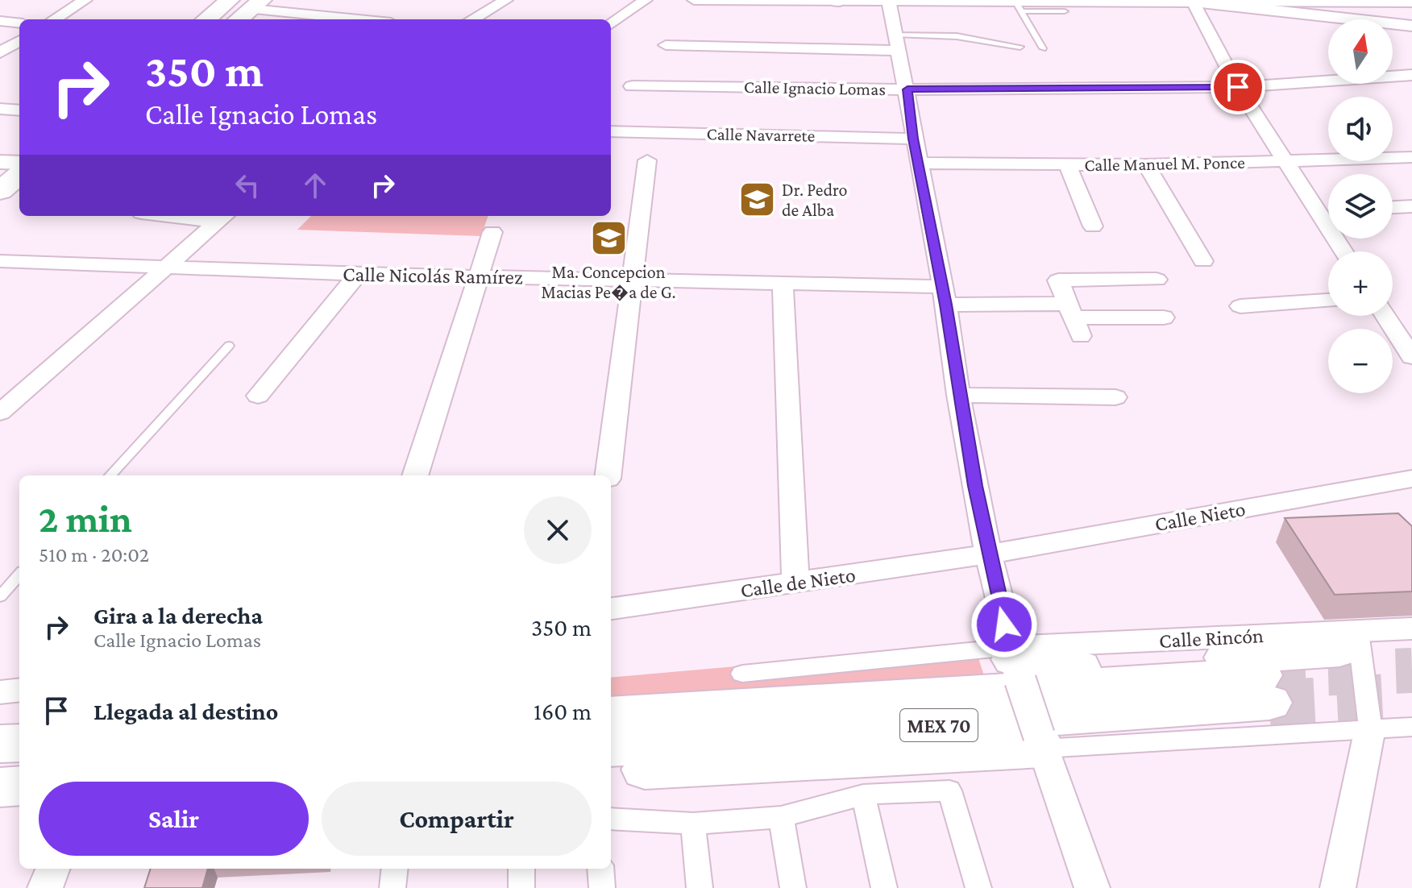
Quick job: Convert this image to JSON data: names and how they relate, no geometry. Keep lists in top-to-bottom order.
{
  "streets": {
    "main road": ["MEX 70"],
    "street": [
      "Calle Ignacio Lomas",
      "Calle Navarrete",
      "Calle Manuel M. Ponce",
      "Calle Nicolás Ramírez",
      "Calle Nieto",
      "Calle de Nieto"
    ]
  },
  "crossings": [
    ["Calle Nieto", "Calle de Nieto"]
  ],
  "places": {
    "school or university": ["Dr. Pedro de Alba", "Ma. Concepcion Macias Pe�a de G."]
  },
  "north": "top",
  "page": {
    "map_buttons": ["+", "−"],
    "turn": ["350 m", "Calle Ignacio Lomas"],
    "heading": ["2 min", "510 m · 20:02"],
    "list": [
      {
        "name": "Gira a la derecha",
        "note": "Calle Ignacio Lomas",
        "value": "350 m"
      },
      {
        "name": "Llegada al destino",
        "value": "160 m"
      }
    ],
    "buttons": ["Salir", "Compartir"]
  }
}
